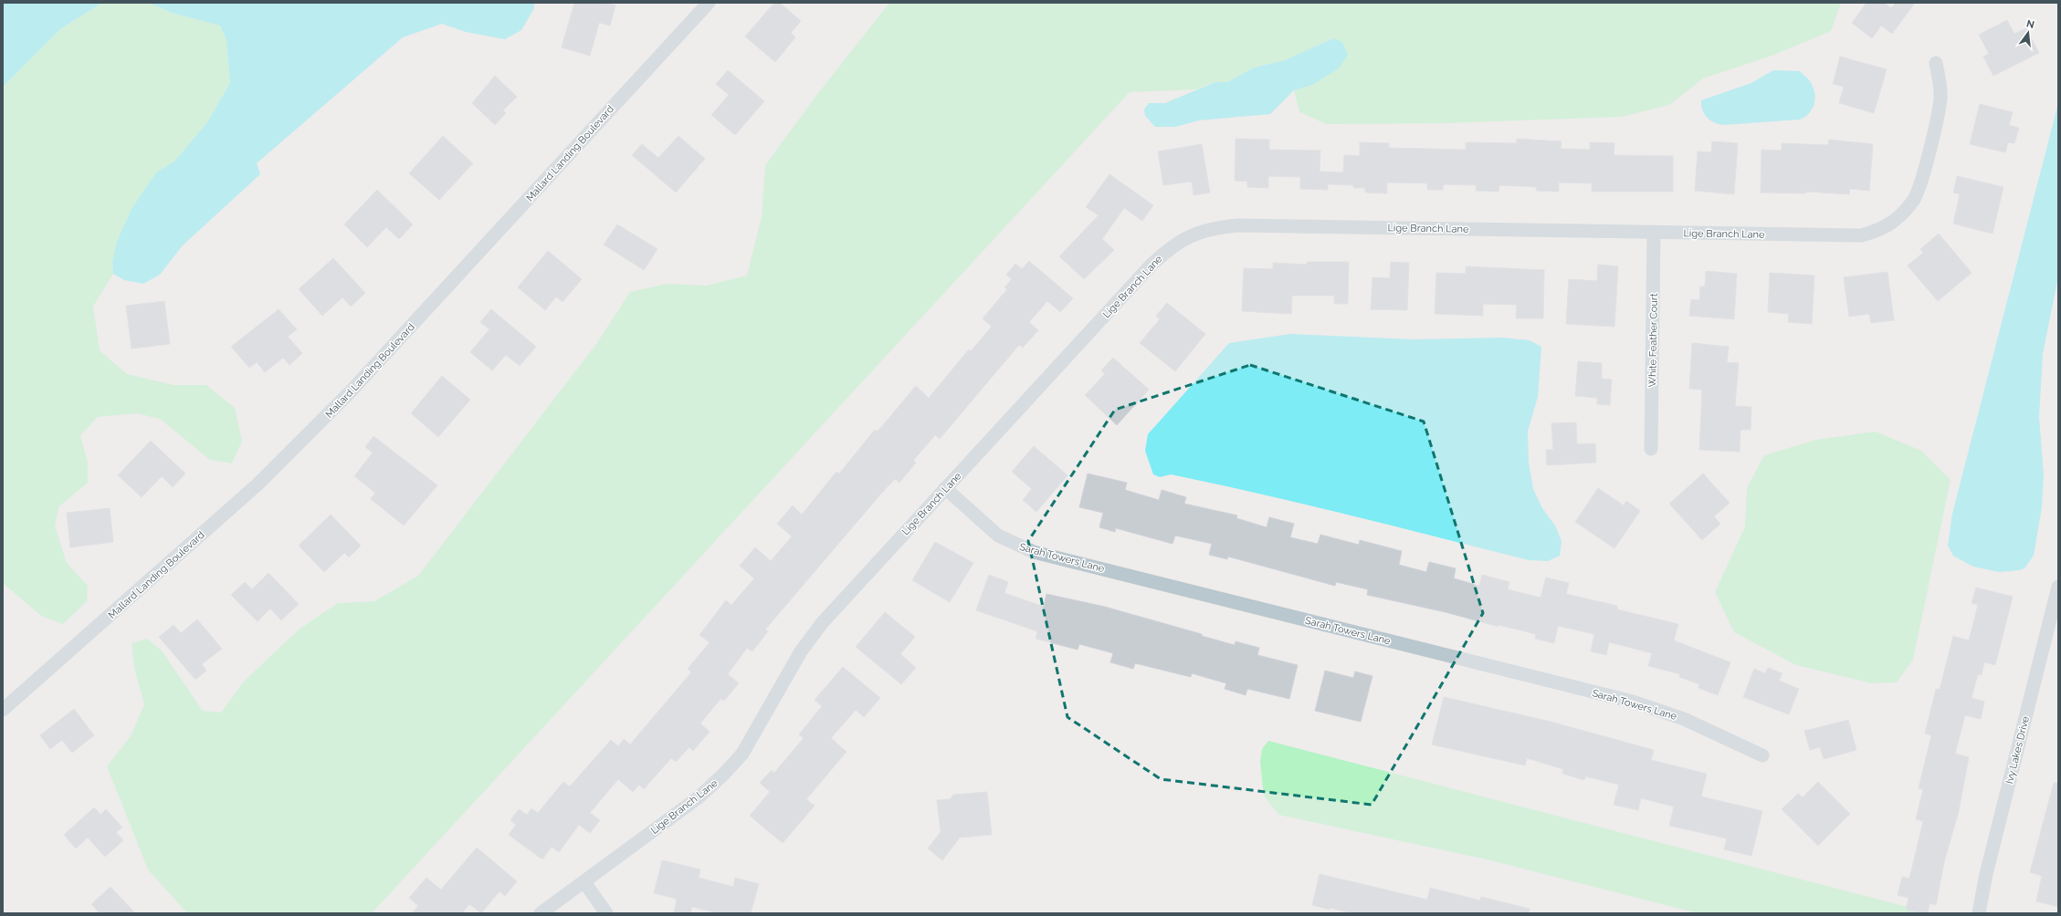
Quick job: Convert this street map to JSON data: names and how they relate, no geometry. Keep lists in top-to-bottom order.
{
  "streets": {
    "street": [
      "Mallard Landing Boulevard",
      "Lige Branch Lane",
      "White Feather Court",
      "Sarah Towers Lane",
      "Ivy Lakes Drive"
    ]
  },
  "crossings": [
    ["Lige Branch Lane", "White Feather Court"],
    ["Lige Branch Lane", "Sarah Towers Lane"]
  ],
  "north": "top"
}
